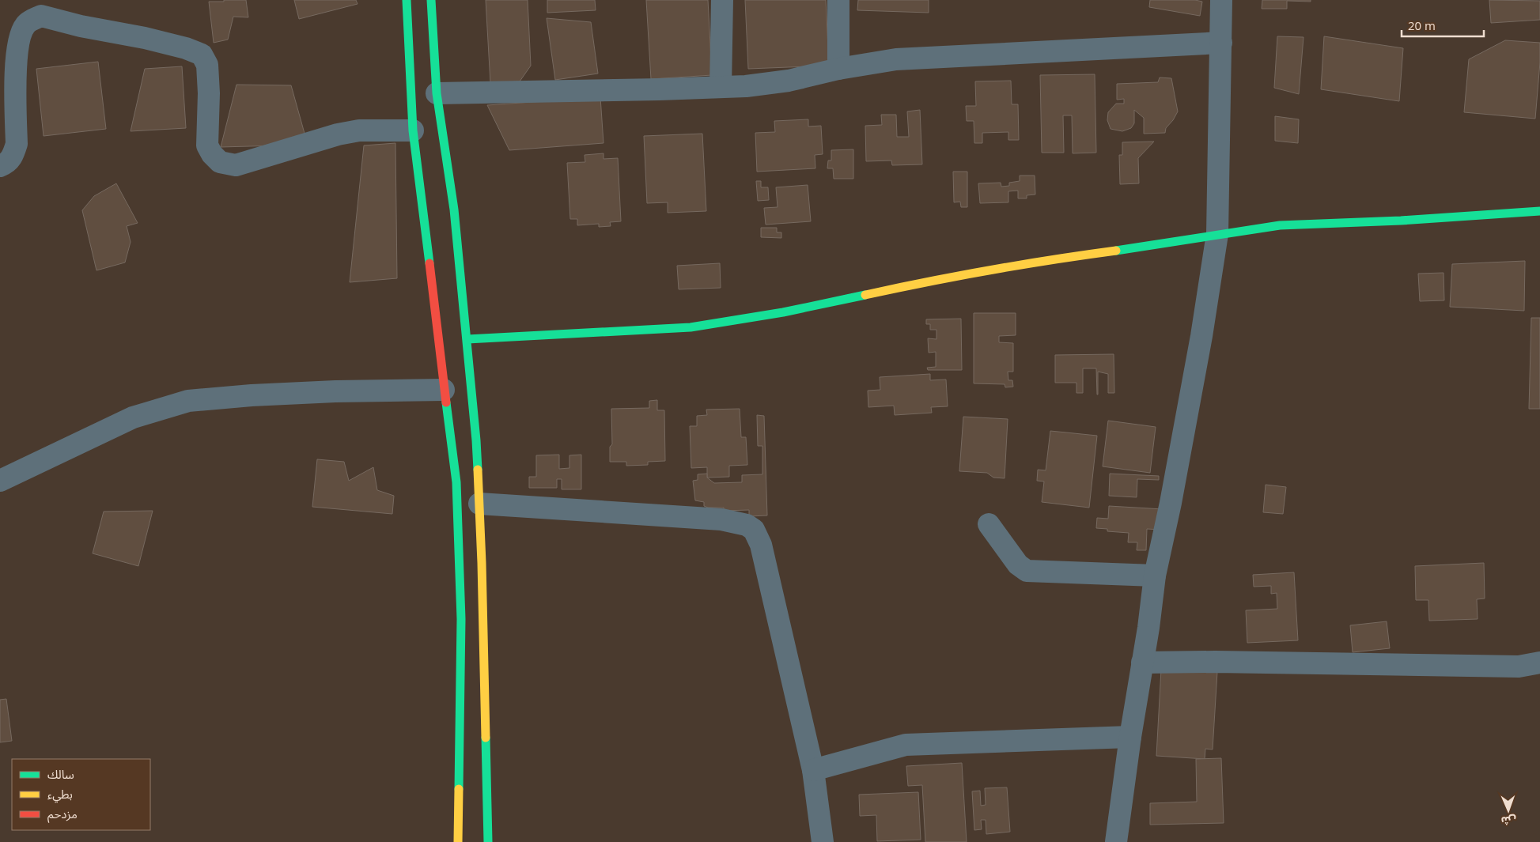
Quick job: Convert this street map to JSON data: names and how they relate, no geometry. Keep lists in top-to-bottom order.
{
  "legend": ["سالك", "بطيء", "مزدحم"],
  "scale_bar": "20 m",
  "north": "bottom"
}
